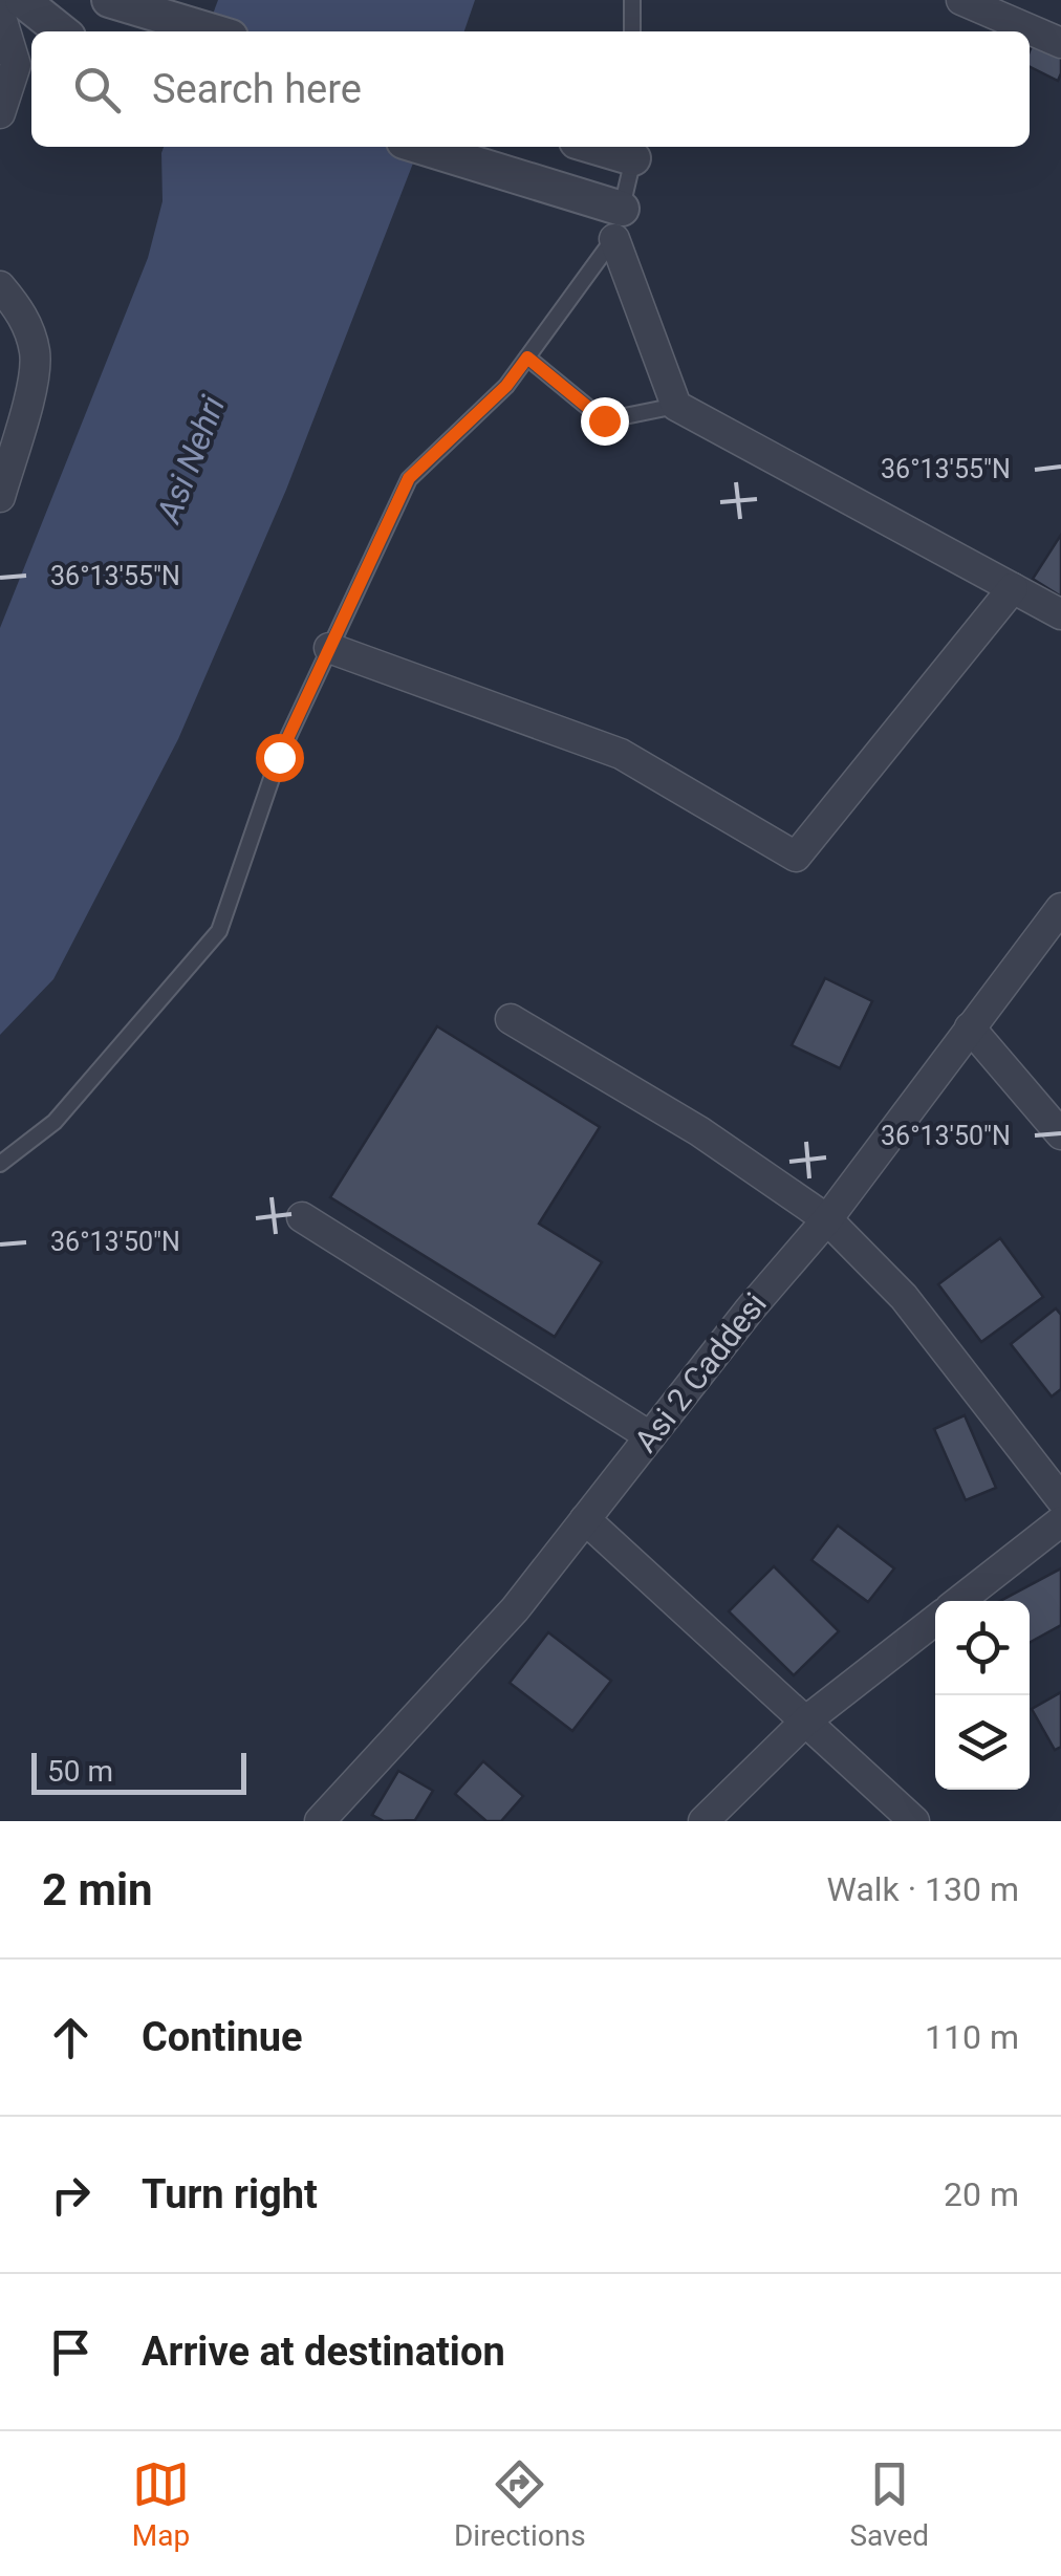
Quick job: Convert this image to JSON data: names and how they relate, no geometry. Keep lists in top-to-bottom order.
{
  "streets": {
    "street": ["Asi 2 Caddesi"]
  },
  "water": ["Asi Nehri"],
  "scale_bar": "50 m",
  "page": {
    "search": "Search here",
    "scale": "50 m",
    "heading": ["2 min", "Walk · 130 m"],
    "list": [
      ["Continue", "110 m"],
      ["Turn right", "20 m"],
      "Arrive at destination"
    ],
    "nav": ["Map", "Directions", "Saved"]
  },
  "coordinates": ["36°13'55\"N", "36°13'50\"N"]
}
